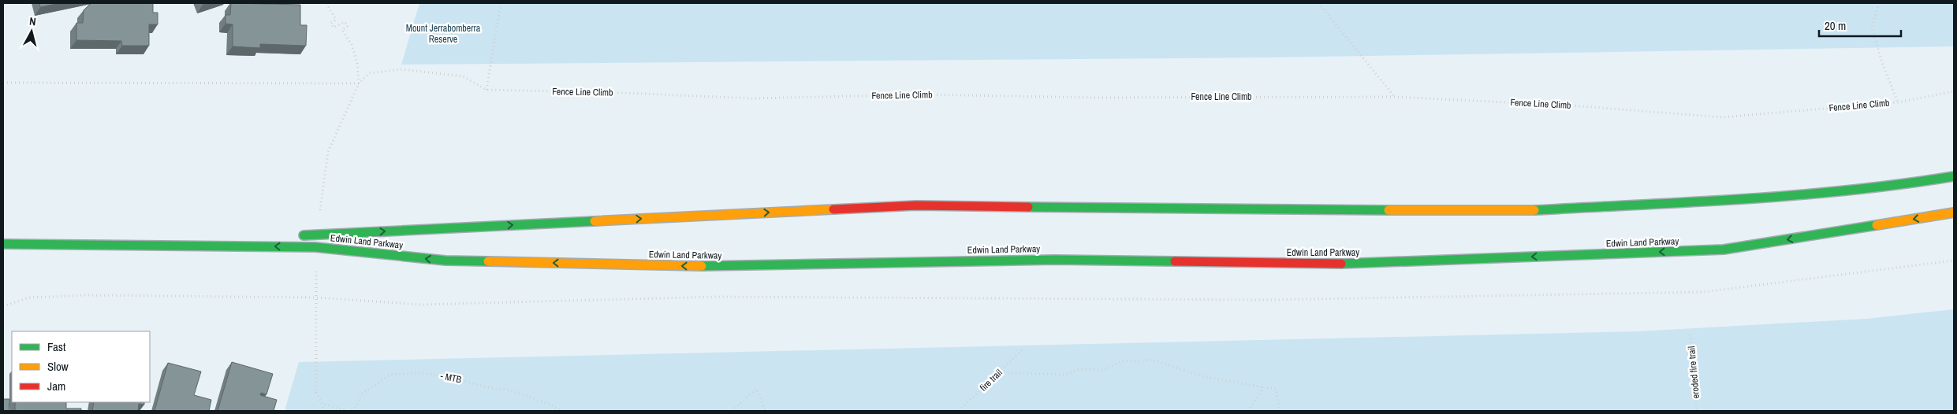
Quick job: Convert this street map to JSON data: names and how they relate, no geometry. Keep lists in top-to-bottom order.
{
  "streets": {
    "main road": ["Edwin Land Parkway"],
    "path": [
      "Fence Line Climb",
      "eroded fire trail",
      "- MTB",
      "fire trail"
    ]
  },
  "parks": ["Mount Jerrabomberra Reserve"],
  "legend": ["Fast", "Slow", "Jam"],
  "scale_bar": "20 m",
  "north": "top"
}
